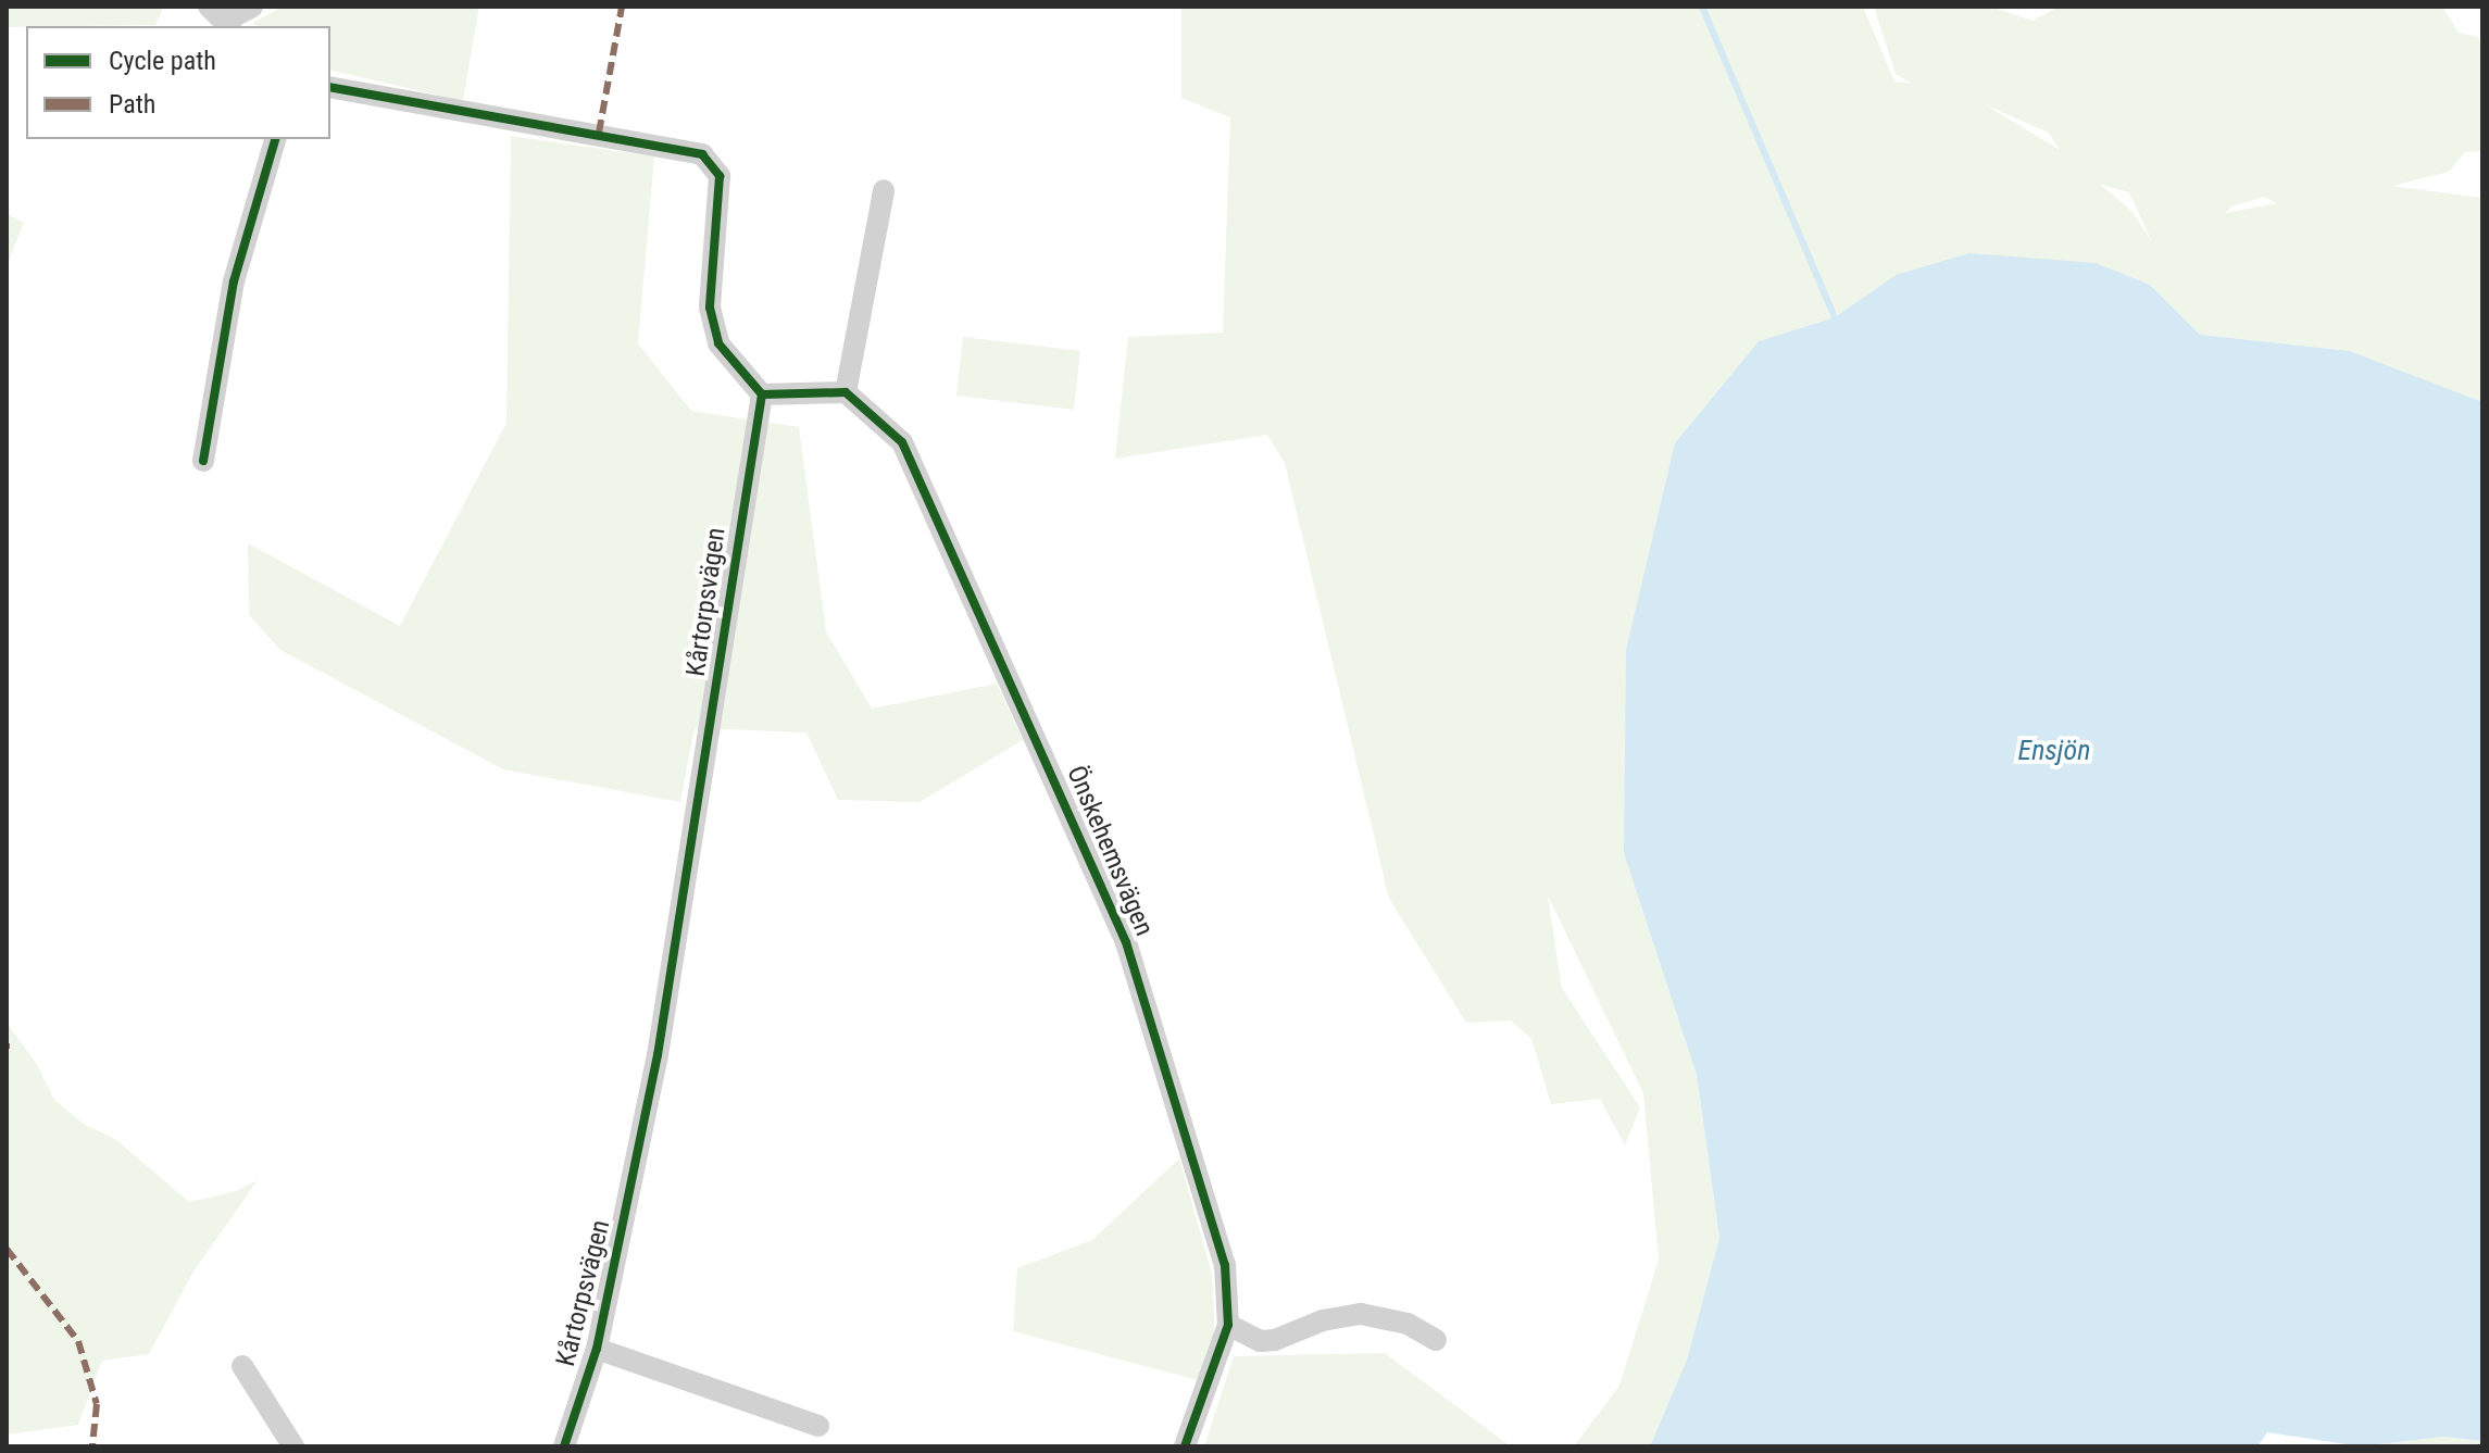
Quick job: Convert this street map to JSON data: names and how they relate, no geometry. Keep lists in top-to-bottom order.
{
  "streets": {
    "street": ["Kårtorpsvägen", "Önskehemsvägen"]
  },
  "water": ["Ensjön"],
  "legend": ["Cycle path", "Path"]
}
